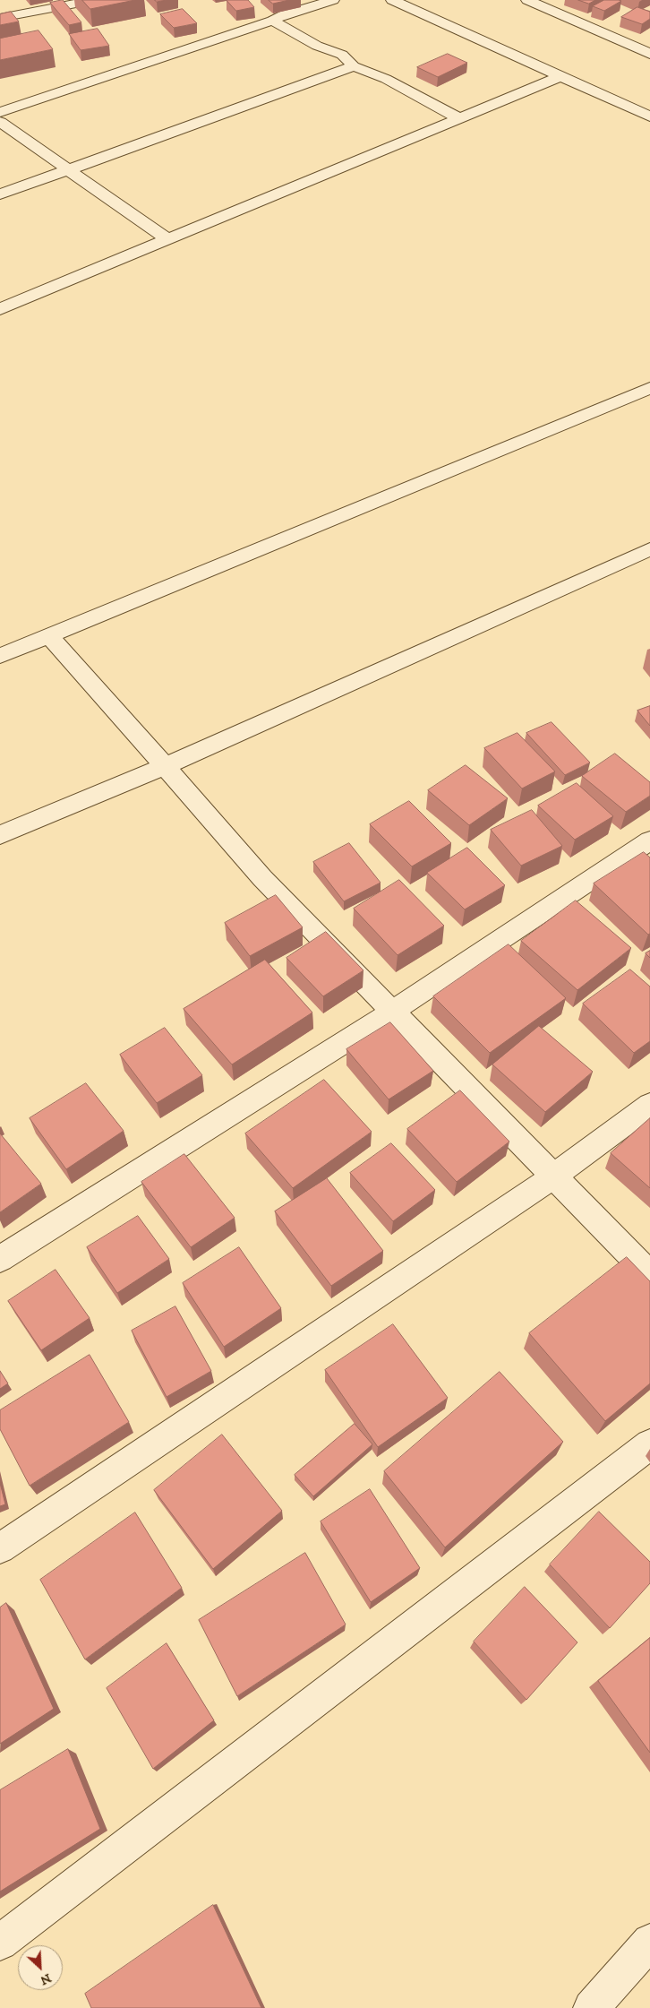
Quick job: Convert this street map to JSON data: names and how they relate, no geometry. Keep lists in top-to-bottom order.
{
  "north": "bottom right"
}
